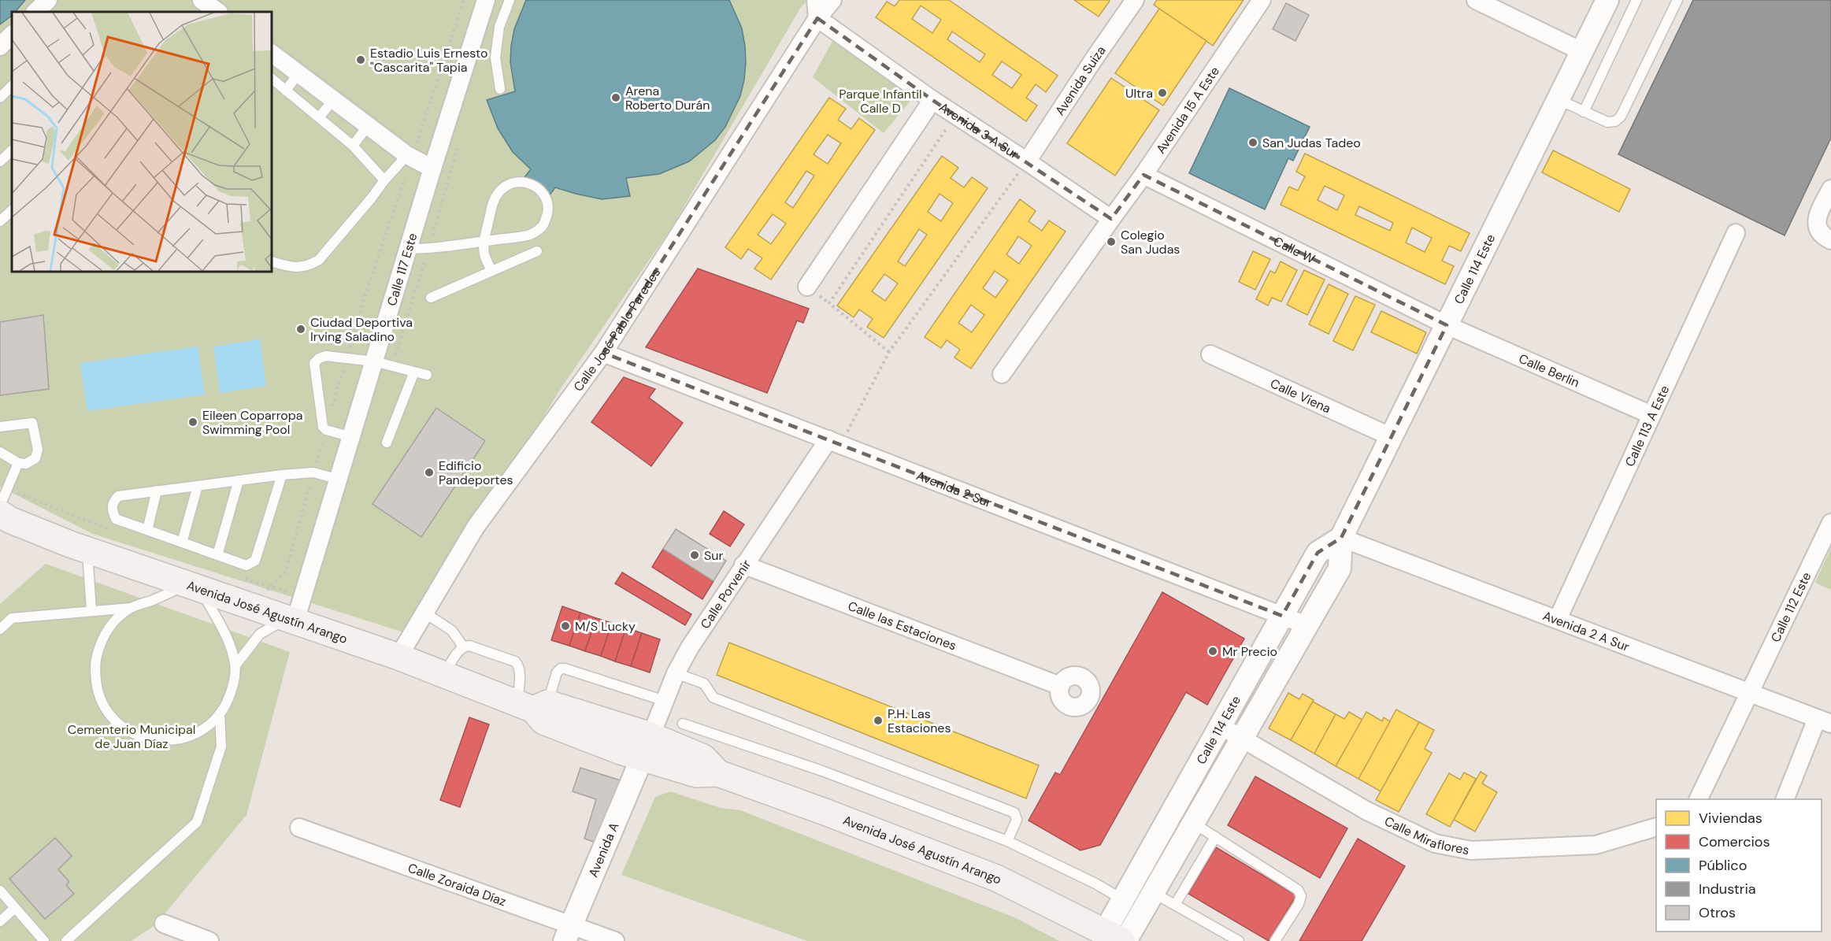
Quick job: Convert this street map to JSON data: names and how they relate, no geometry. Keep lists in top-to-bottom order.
{
  "streets": {
    "main road": ["Avenida José Agustín Arango"],
    "street": [
      "Avenida Suiza",
      "Avenida 15 A Este",
      "Avenida 3 A Sur",
      "Calle W",
      "Calle 114 Este",
      "Calle 117 Este",
      "Calle José Pablo Paredes",
      "Calle Berlin",
      "Calle Viena",
      "Calle 113 A Este",
      "Avenida 2 Sur",
      "Calle Porvenir",
      "Calle 112 Este",
      "Calle las Estaciones",
      "Avenida 2 A Sur",
      "Calle Miraflores",
      "Avenida A",
      "Calle Zoraida Díaz"
    ]
  },
  "crossings": [
    ["Avenida Suiza", "Avenida 3 A Sur"],
    ["Avenida 15 A Este", "Avenida 3 A Sur"],
    ["Avenida 15 A Este", "Calle W"],
    ["Avenida 3 A Sur", "Calle José Pablo Paredes"],
    ["Calle W", "Calle 114 Este"],
    ["Calle W", "Calle Berlin"],
    ["Calle 114 Este", "Calle Berlin"],
    ["Calle 114 Este", "Calle Viena"],
    ["Calle 114 Este", "Avenida 2 Sur"],
    ["Calle 114 Este", "Avenida José Agustín Arango"],
    ["Calle 114 Este", "Avenida 2 A Sur"],
    ["Calle 114 Este", "Calle Miraflores"],
    ["Calle 117 Este", "Avenida José Agustín Arango"],
    ["Calle José Pablo Paredes", "Avenida 2 Sur"],
    ["Calle José Pablo Paredes", "Avenida José Agustín Arango"],
    ["Calle Berlin", "Calle 113 A Este"],
    ["Calle 113 A Este", "Avenida 2 A Sur"],
    ["Avenida 2 Sur", "Calle Porvenir"],
    ["Calle Porvenir", "Avenida José Agustín Arango"],
    ["Calle Porvenir", "Calle las Estaciones"],
    ["Calle Porvenir", "Avenida A"],
    ["Calle 112 Este", "Avenida 2 A Sur"],
    ["Avenida José Agustín Arango", "Avenida A"],
    ["Avenida A", "Calle Zoraida Díaz"]
  ],
  "parks": ["Parque Infantil Calle D", "Cementerio Municipal de Juan Díaz"],
  "places": [
    "Estadio Luis Ernesto \"Cascarita\" Tapia",
    "Ultra",
    "Arena Roberto Durán",
    "San Judas Tadeo",
    "Colegio San Judas",
    "Ciudad Deportiva Irving Saladino",
    "Eileen Coparropa Swimming Pool",
    "Edificio Pandeportes",
    "Sur",
    "M/S Lucky",
    "Mr Precio",
    "P.H. Las Estaciones"
  ],
  "legend": [
    "Viviendas",
    "Comercios",
    "Público",
    "Industria",
    "Otros"
  ]
}
